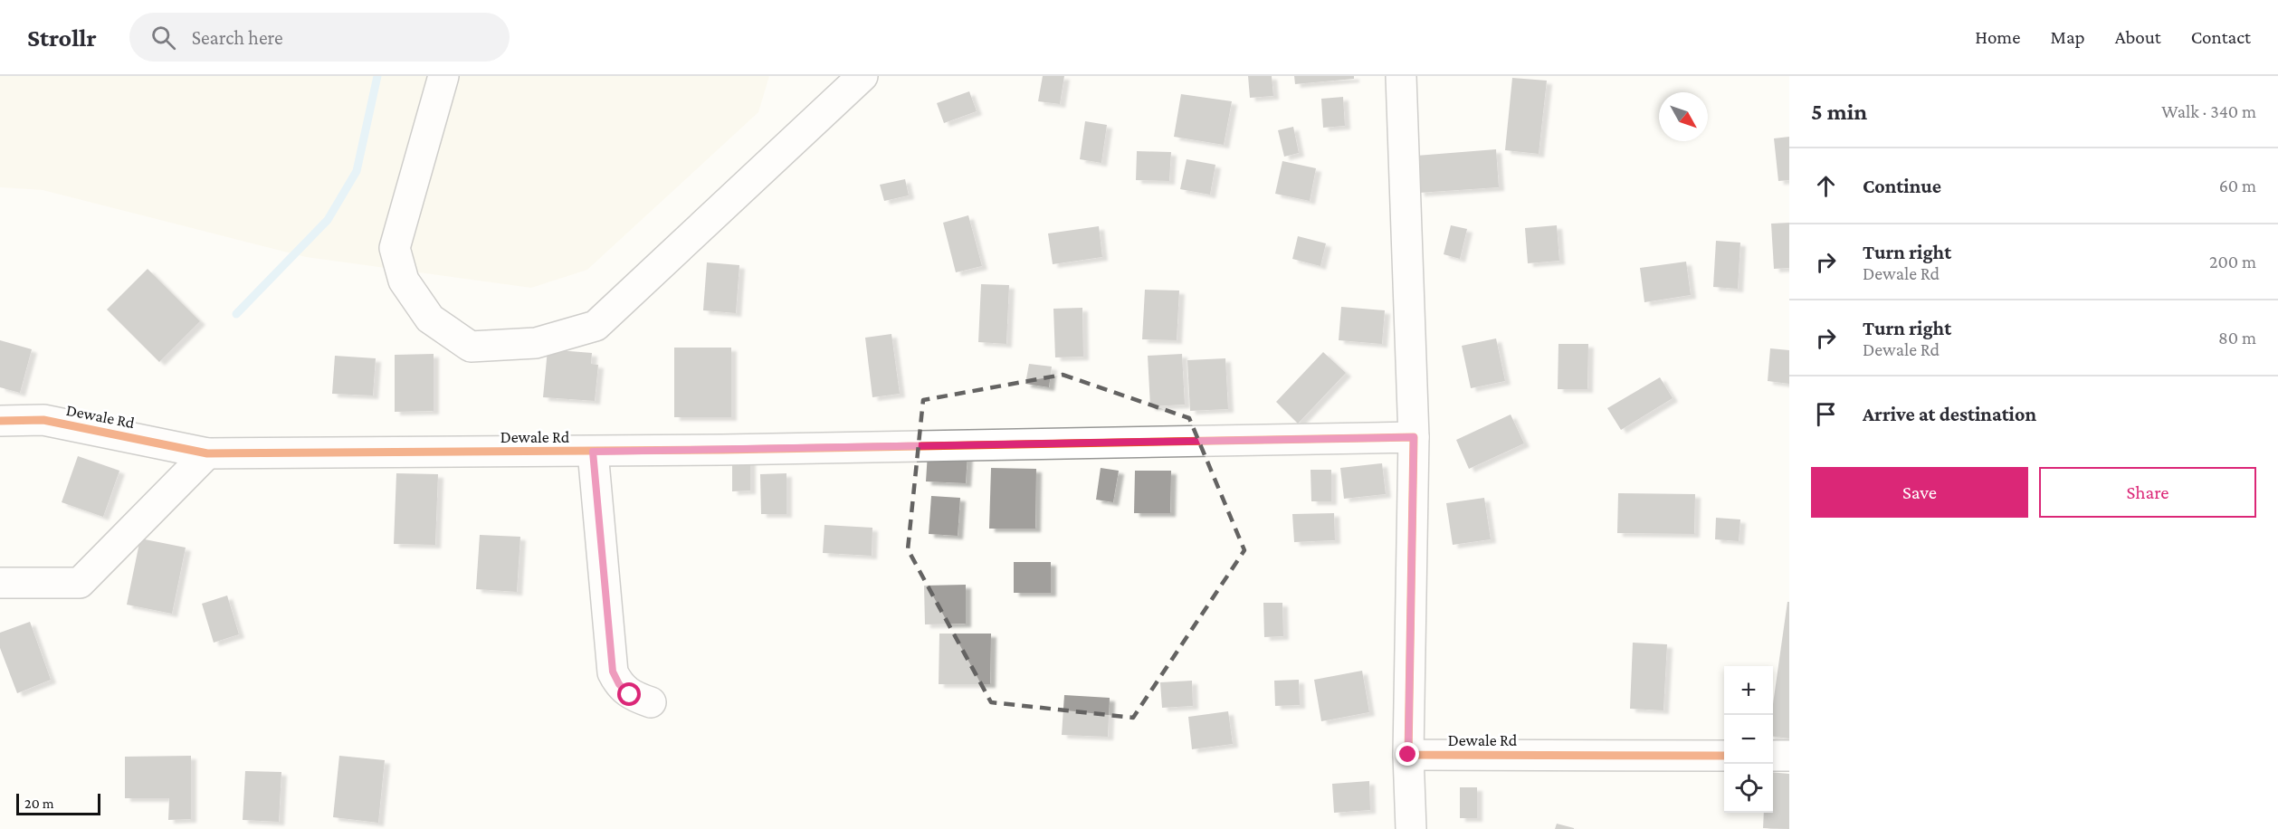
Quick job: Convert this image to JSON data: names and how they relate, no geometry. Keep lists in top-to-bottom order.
{
  "streets": {
    "street": ["Dewale Rd"]
  },
  "scale_bar": "20 m",
  "north": "bottom right",
  "page": {
    "header": "Strollr",
    "search": "Search here",
    "nav": [
      "Home",
      "Map",
      "About",
      "Contact"
    ],
    "heading": ["5 min", "Walk · 340 m"],
    "list": [
      ["Continue", "60 m"],
      ["Turn right", "Dewale Rd", "200 m"],
      ["Turn right", "Dewale Rd", "80 m"],
      "Arrive at destination"
    ],
    "buttons": ["Save", "Share"],
    "map_buttons": ["+", "−"],
    "scale": "20 m"
  }
}
